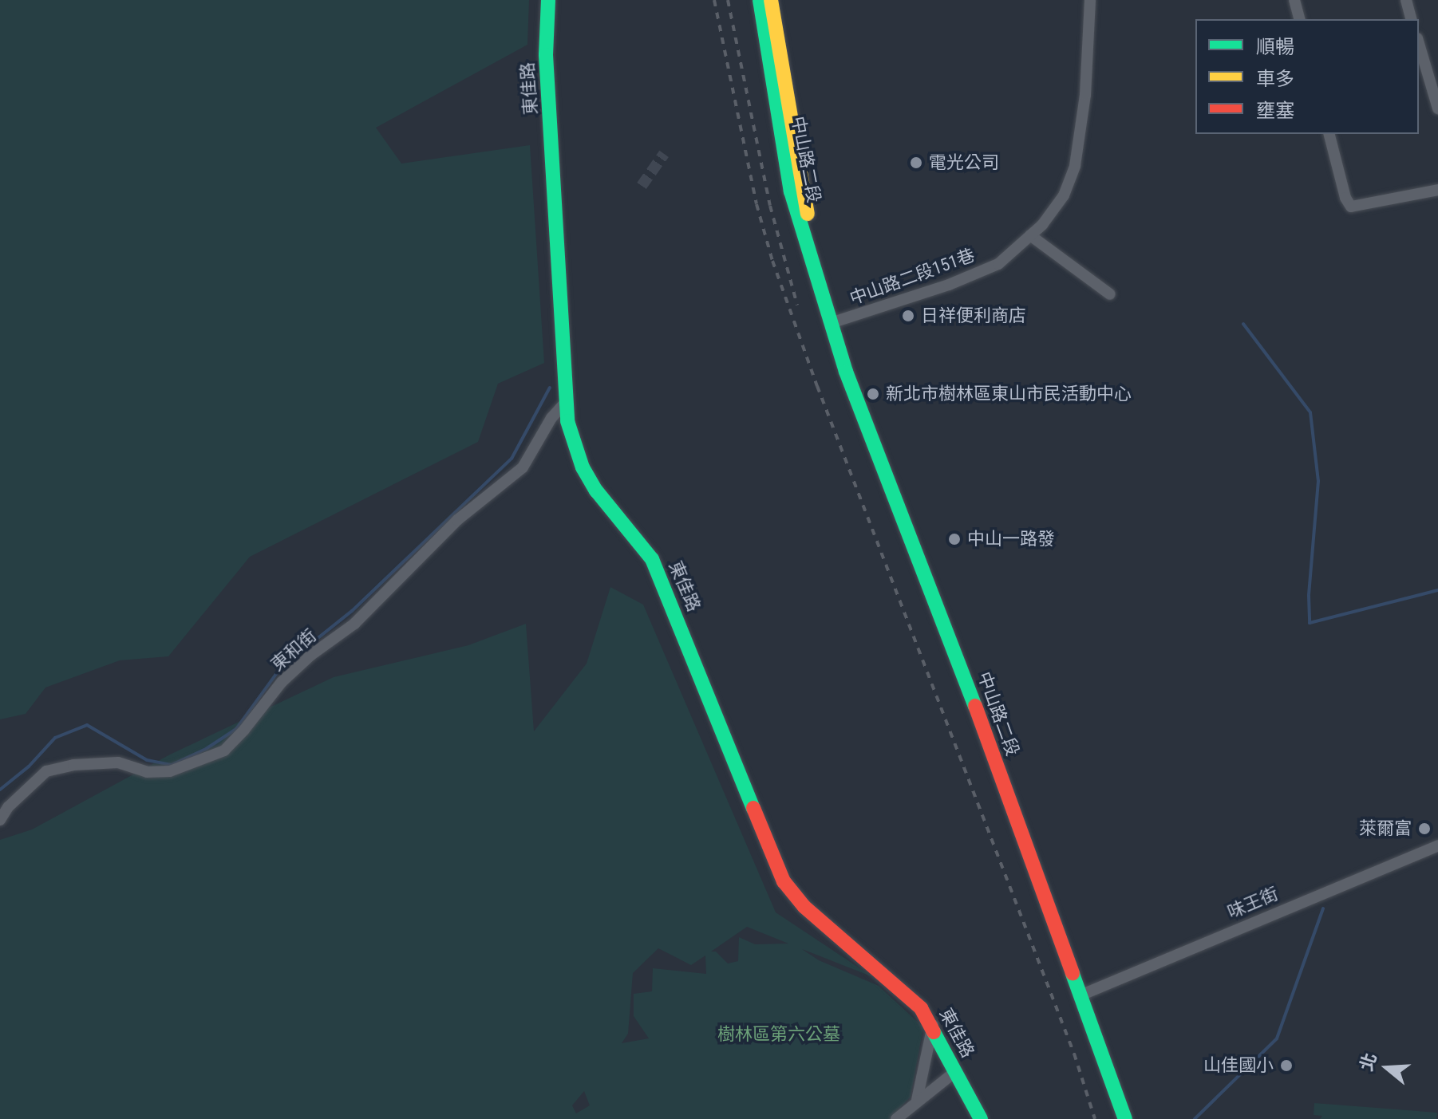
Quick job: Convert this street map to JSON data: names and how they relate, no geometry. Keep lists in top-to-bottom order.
{
  "streets": {
    "main road": ["東佳路", "中山路二段"],
    "street": ["中山路二段151巷", "東和街", "味王街"]
  },
  "crossings": [
    ["東佳路", "東和街"],
    ["中山路二段", "中山路二段151巷"],
    ["中山路二段", "味王街"]
  ],
  "parks": ["樹林區第六公墓"],
  "places": [
    "電光公司",
    "日祥便利商店",
    "新北市樹林區東山市民活動中心",
    "中山一路發",
    "萊爾富",
    "山佳國小"
  ],
  "legend": ["順暢", "車多", "壅塞"],
  "north": "left"
}
